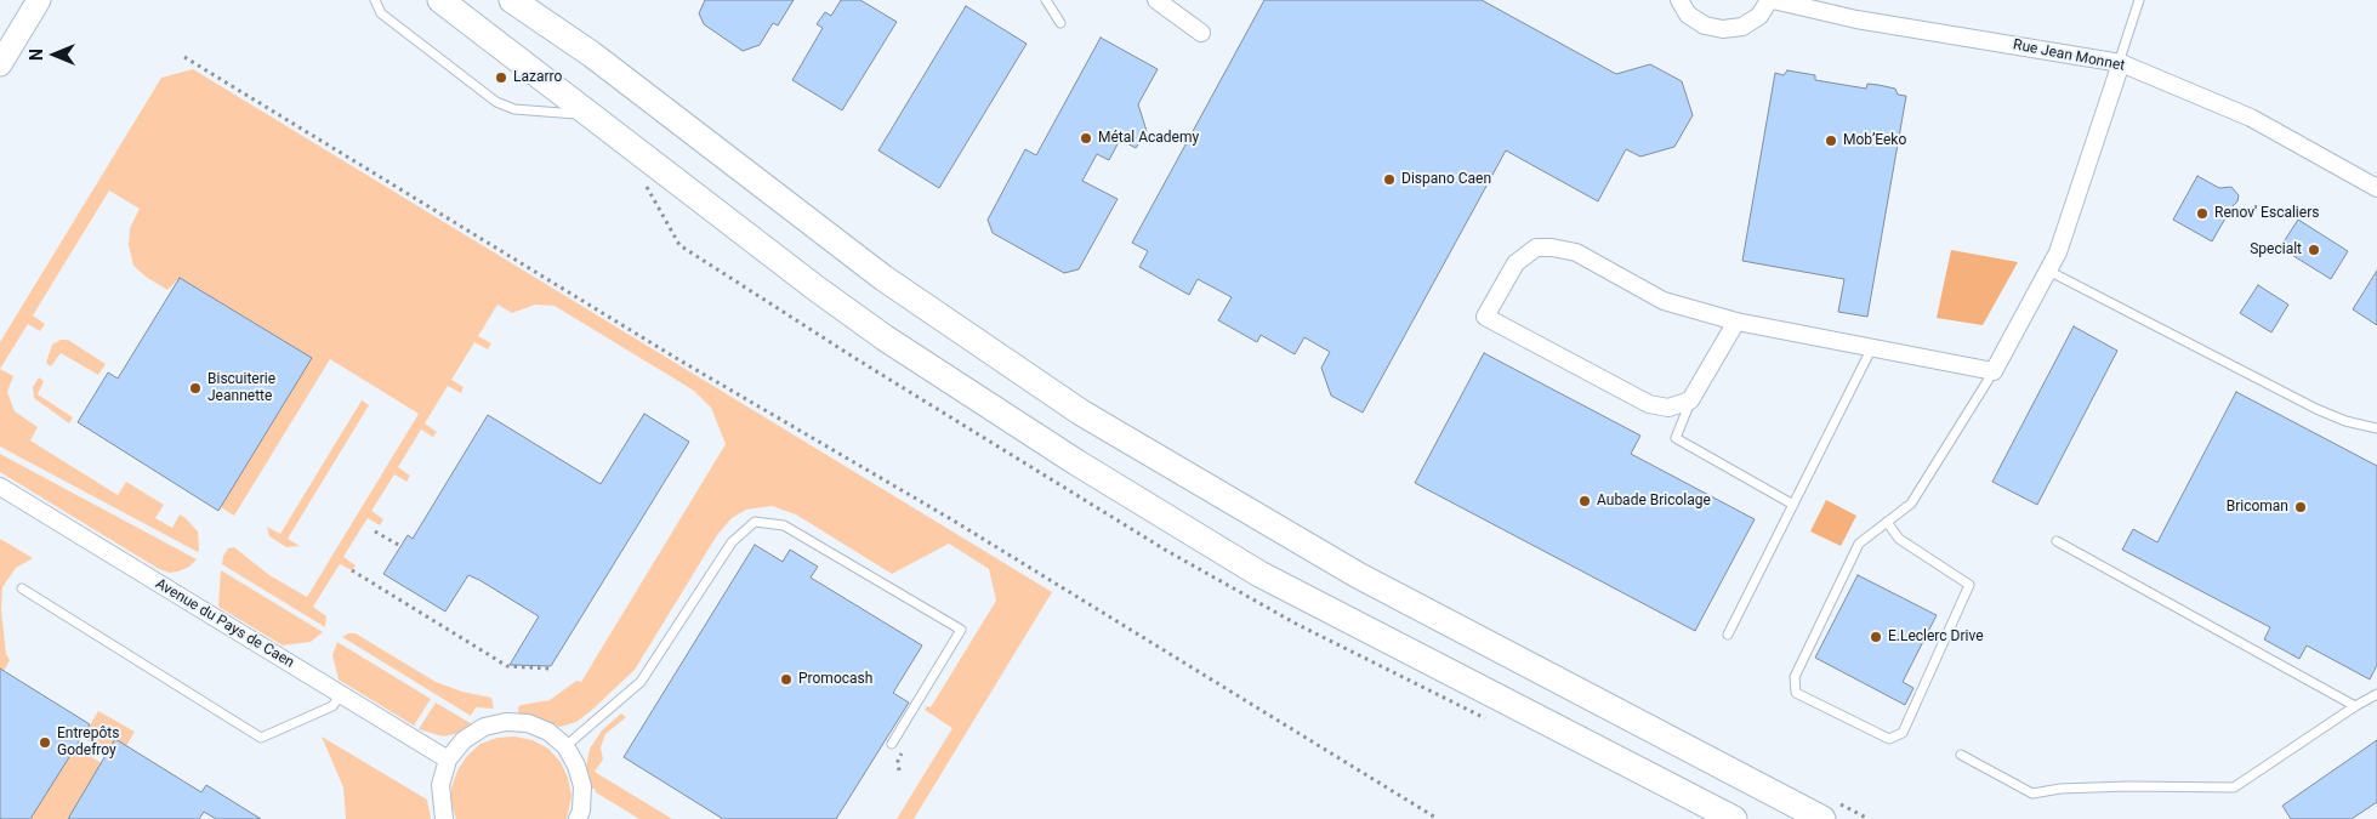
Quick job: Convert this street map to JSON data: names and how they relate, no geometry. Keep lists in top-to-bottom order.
{
  "streets": {
    "street": ["Rue Jean Monnet", "Avenue du Pays de Caen"]
  },
  "places": [
    "Lazarro",
    "Métal Academy",
    "Mob’Eeko",
    "Dispano Caen",
    "Renov' Escaliers",
    "Specialt",
    "Biscuiterie Jeannette",
    "Aubade Bricolage",
    "Bricoman",
    "E.Leclerc Drive",
    "Promocash",
    "Entrepôts Godefroy"
  ],
  "north": "left"
}
